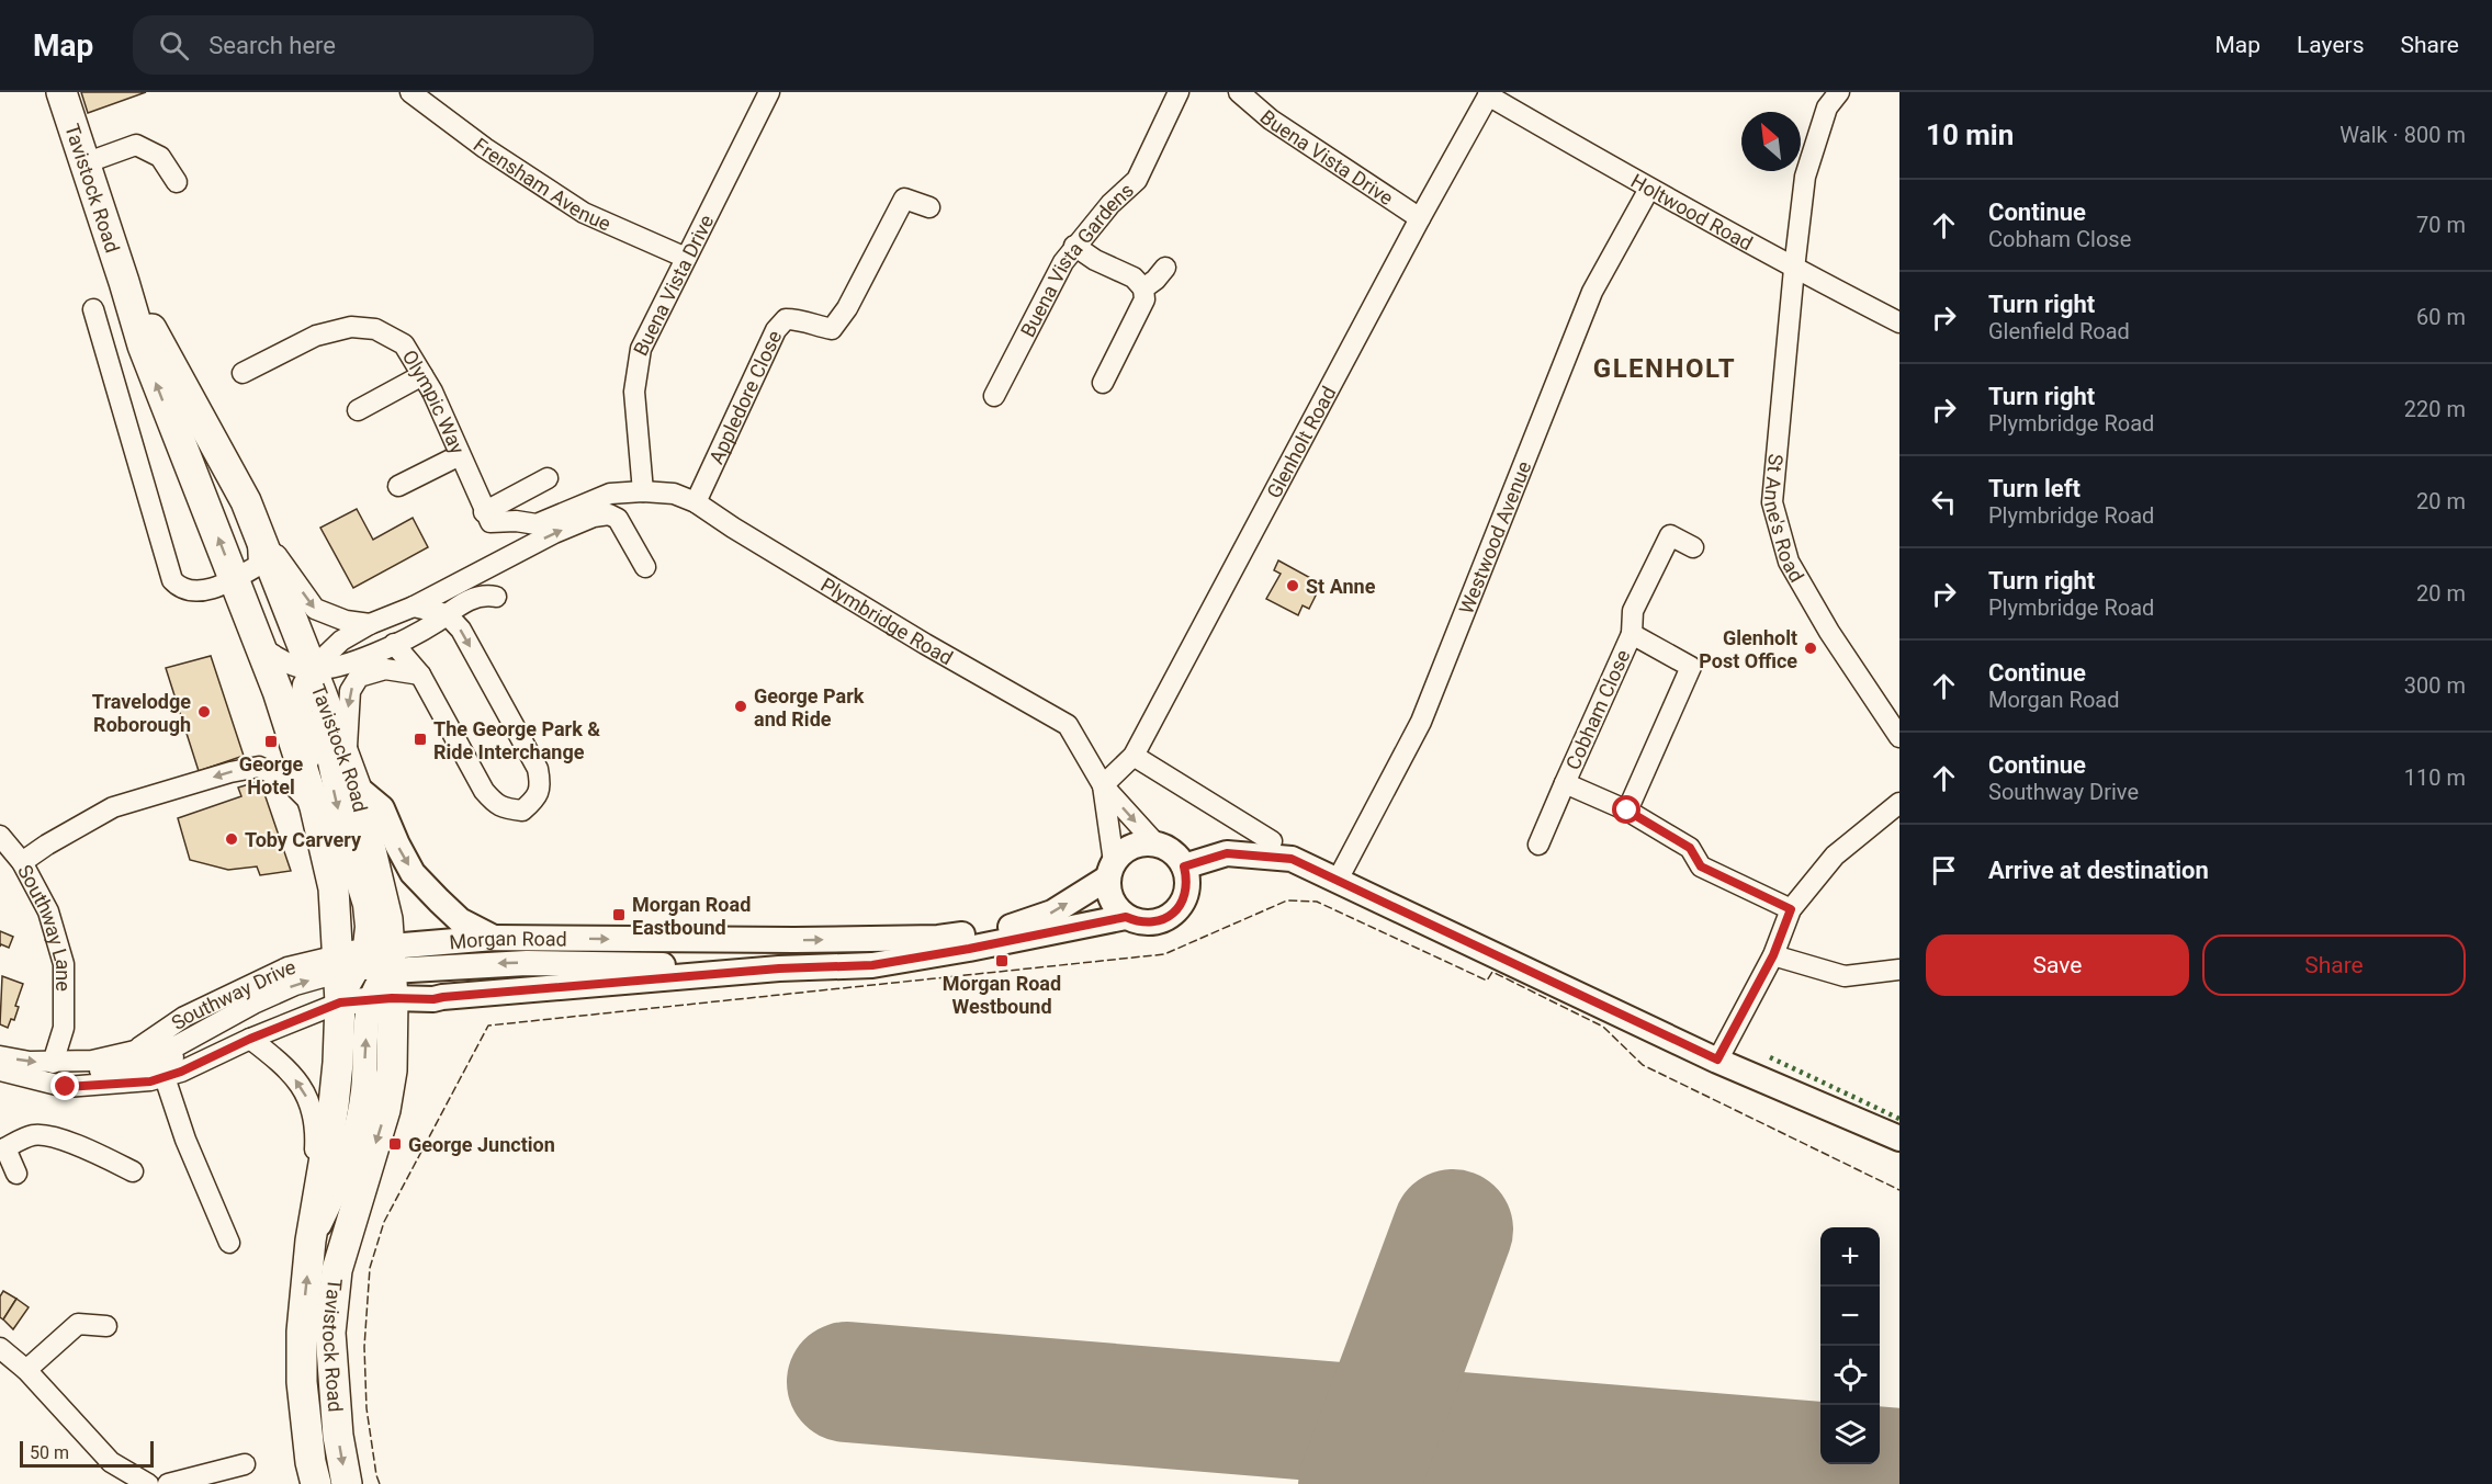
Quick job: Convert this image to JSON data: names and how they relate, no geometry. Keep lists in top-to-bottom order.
{
  "streets": {
    "highway": ["Tavistock Road"],
    "main road": ["Plymbridge Road", "Morgan Road"],
    "street": [
      "Buena Vista Drive",
      "Frensham Avenue",
      "Holtwood Road",
      "Buena Vista Gardens",
      "Appledore Close",
      "Olympic Way",
      "Glenholt Road",
      "St Anne's Road",
      "Westwood Avenue",
      "Cobham Close",
      "Southway Lane",
      "Southway Drive"
    ]
  },
  "crossings": [
    ["Buena Vista Drive", "Frensham Avenue"],
    ["Buena Vista Drive", "Glenholt Road"],
    ["Buena Vista Drive", "Plymbridge Road"],
    ["Tavistock Road", "Morgan Road"],
    ["Tavistock Road", "Southway Drive"],
    ["Holtwood Road", "Glenholt Road"],
    ["Holtwood Road", "St Anne's Road"],
    ["Holtwood Road", "Westwood Avenue"],
    ["Appledore Close", "Plymbridge Road"],
    ["Glenholt Road", "Plymbridge Road"],
    ["Plymbridge Road", "Morgan Road"],
    ["Southway Lane", "Southway Drive"],
    ["Morgan Road", "Southway Drive"]
  ],
  "districts": ["GLENHOLT"],
  "places": {
    "other": [
      "St Anne",
      "Glenholt Post Office",
      "George Park and Ride",
      "Travelodge Roborough",
      "Toby Carvery"
    ],
    "transit": [
      "The George Park & Ride Interchange",
      "George Hotel",
      "Morgan Road Eastbound",
      "Morgan Road Westbound",
      "George Junction"
    ]
  },
  "scale_bar": "50 m",
  "north": "top left",
  "page": {
    "header": "Map",
    "search": "Search here",
    "nav": ["Map", "Layers", "Share"],
    "heading": ["10 min", "Walk · 800 m"],
    "list": [
      ["Continue", "Cobham Close", "70 m"],
      ["Turn right", "Glenfield Road", "60 m"],
      ["Turn right", "Plymbridge Road", "220 m"],
      ["Turn left", "Plymbridge Road", "20 m"],
      ["Turn right", "Plymbridge Road", "20 m"],
      ["Continue", "Morgan Road", "300 m"],
      ["Continue", "Southway Drive", "110 m"],
      "Arrive at destination"
    ],
    "buttons": ["Save", "Share"],
    "map_buttons": ["+", "−"],
    "scale": "50 m"
  }
}
